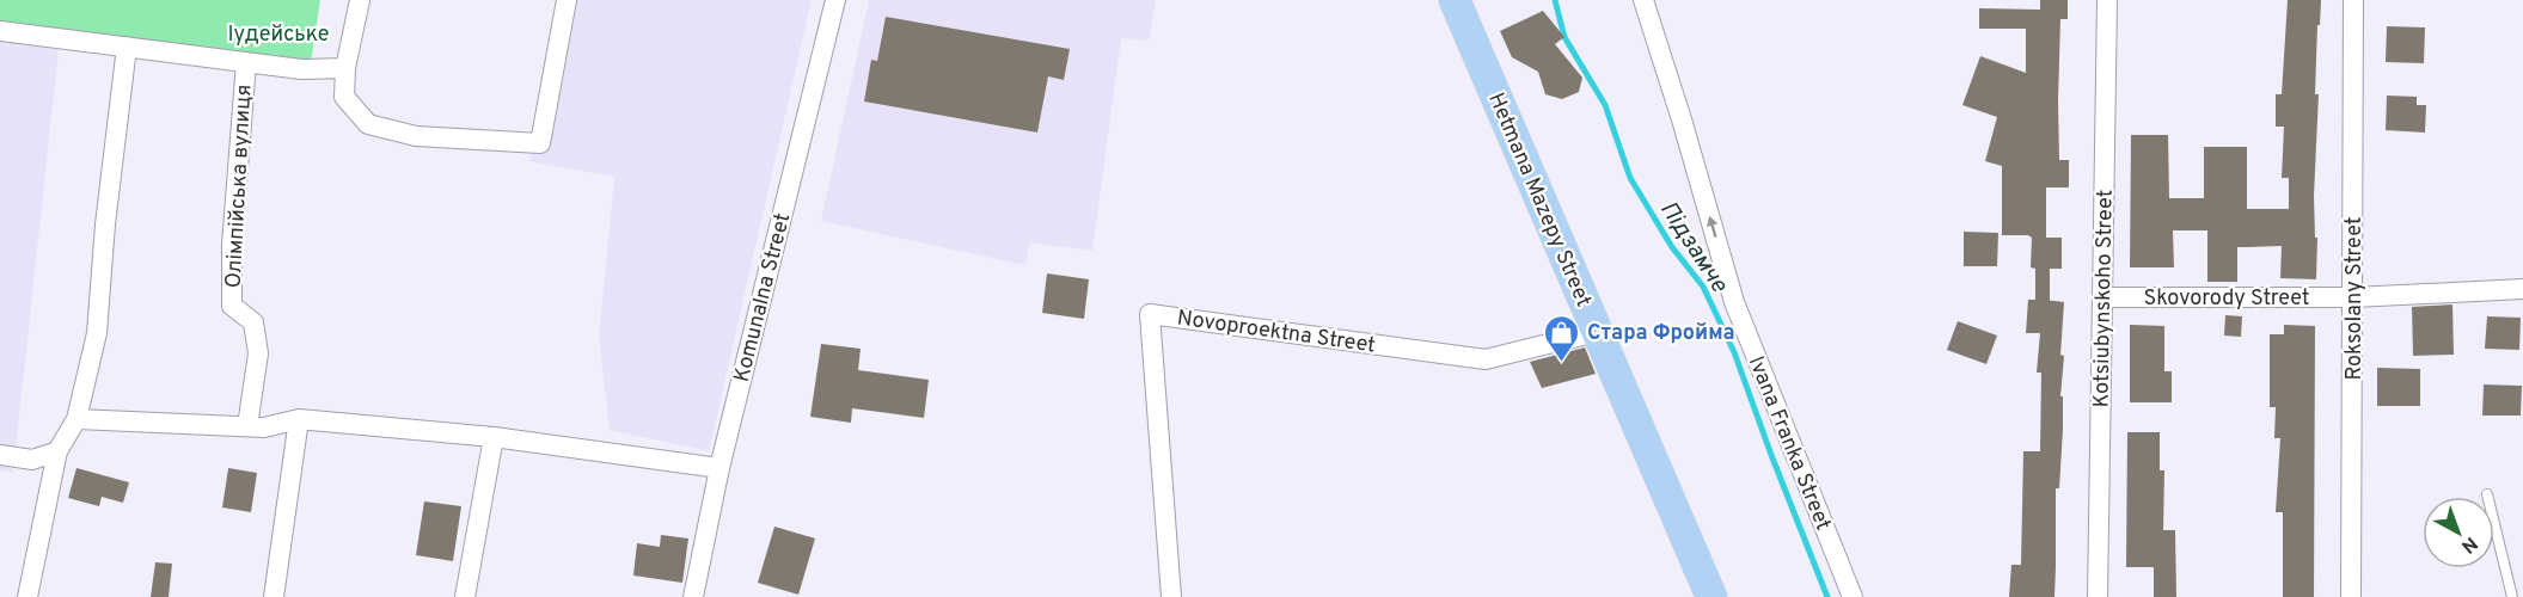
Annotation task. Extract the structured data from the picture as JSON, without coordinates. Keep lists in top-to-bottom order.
{
  "streets": {
    "main road": ["Hetmana Mazepy Street"],
    "street": [
      "Олімпійська вулиця",
      "Komunalna Street",
      "Skovorody Street",
      "Kotsiubynskoho Street",
      "Roksolany Street",
      "Novoproektna Street",
      "Ivana Franka Street"
    ]
  },
  "crossings": [
    ["Hetmana Mazepy Street", "Novoproektna Street"],
    ["Skovorody Street", "Kotsiubynskoho Street"],
    ["Skovorody Street", "Roksolany Street"]
  ],
  "one_way": ["Ivana Franka Street"],
  "water": ["Підзамче"],
  "parks": ["Іудейське"],
  "places": {
    "shop": ["Стара Фройма"]
  },
  "north": "bottom right"
}
